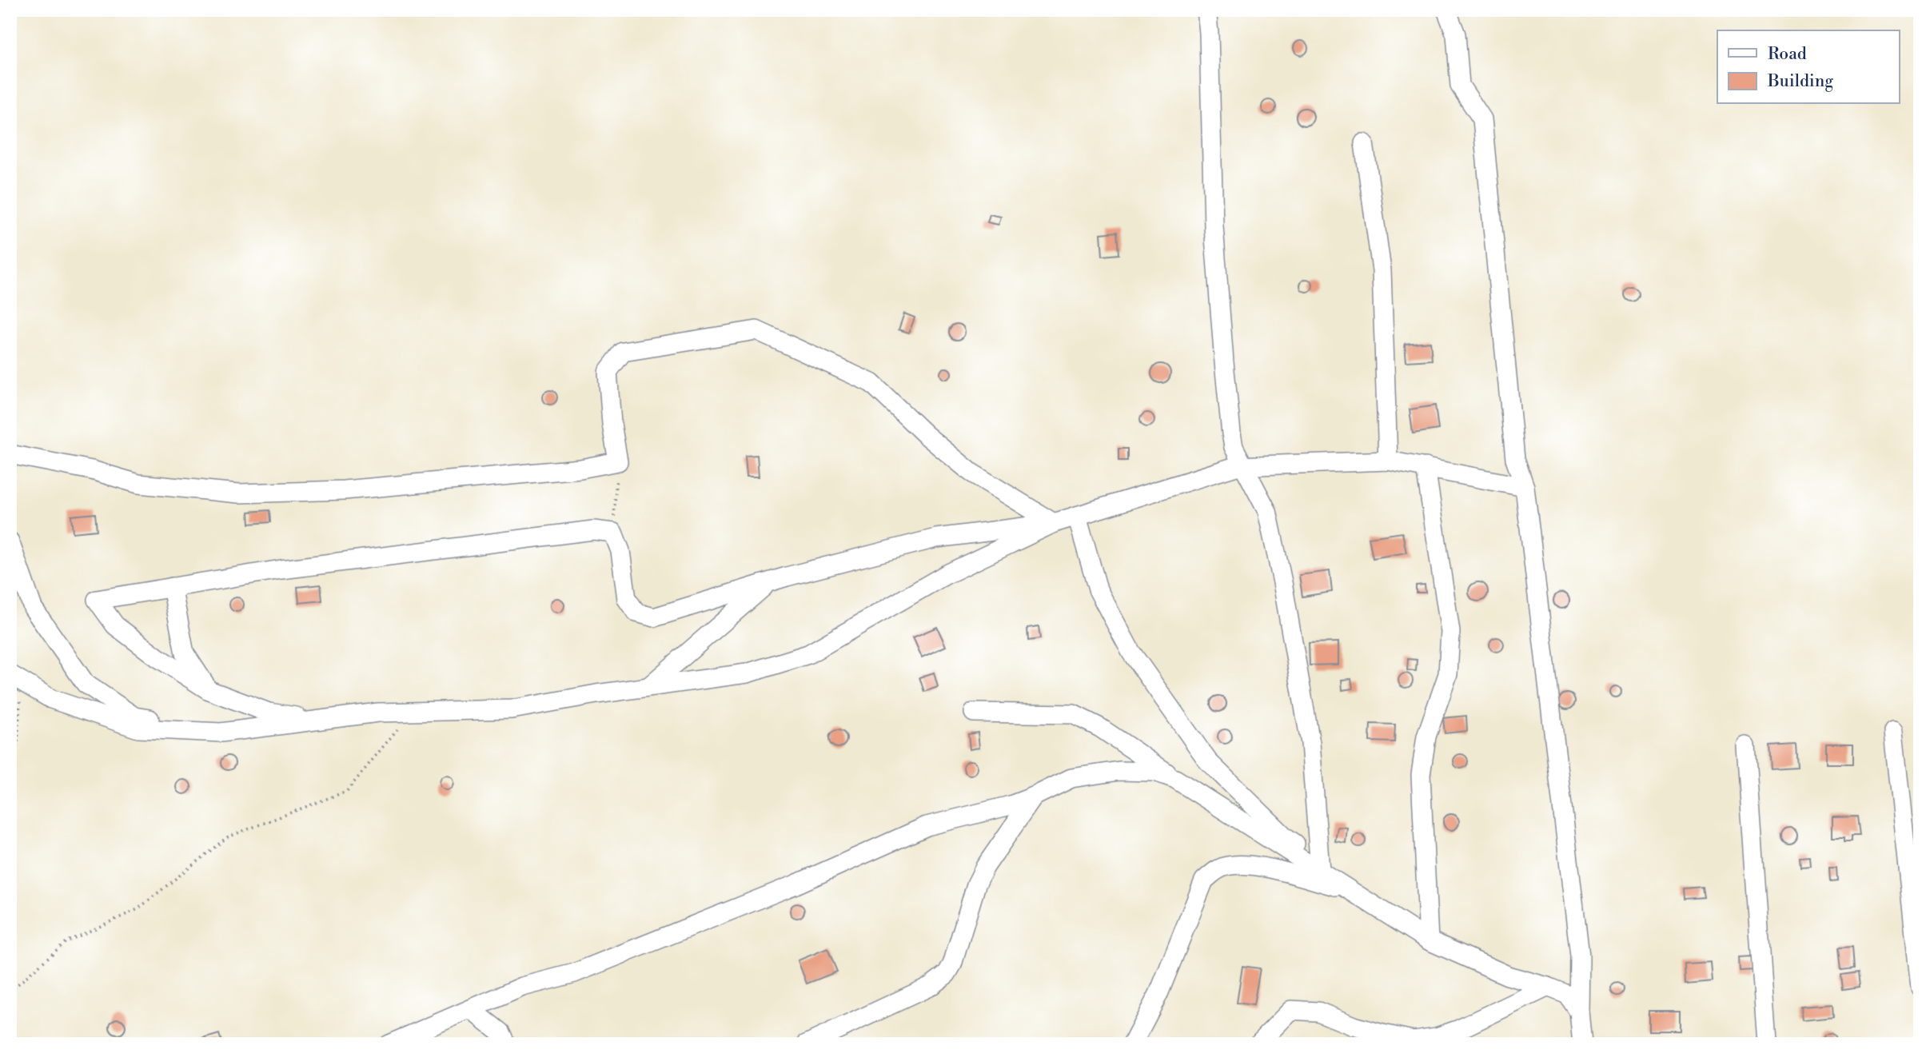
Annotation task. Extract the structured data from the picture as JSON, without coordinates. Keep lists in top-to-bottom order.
{
  "legend": ["Road", "Building"]
}
